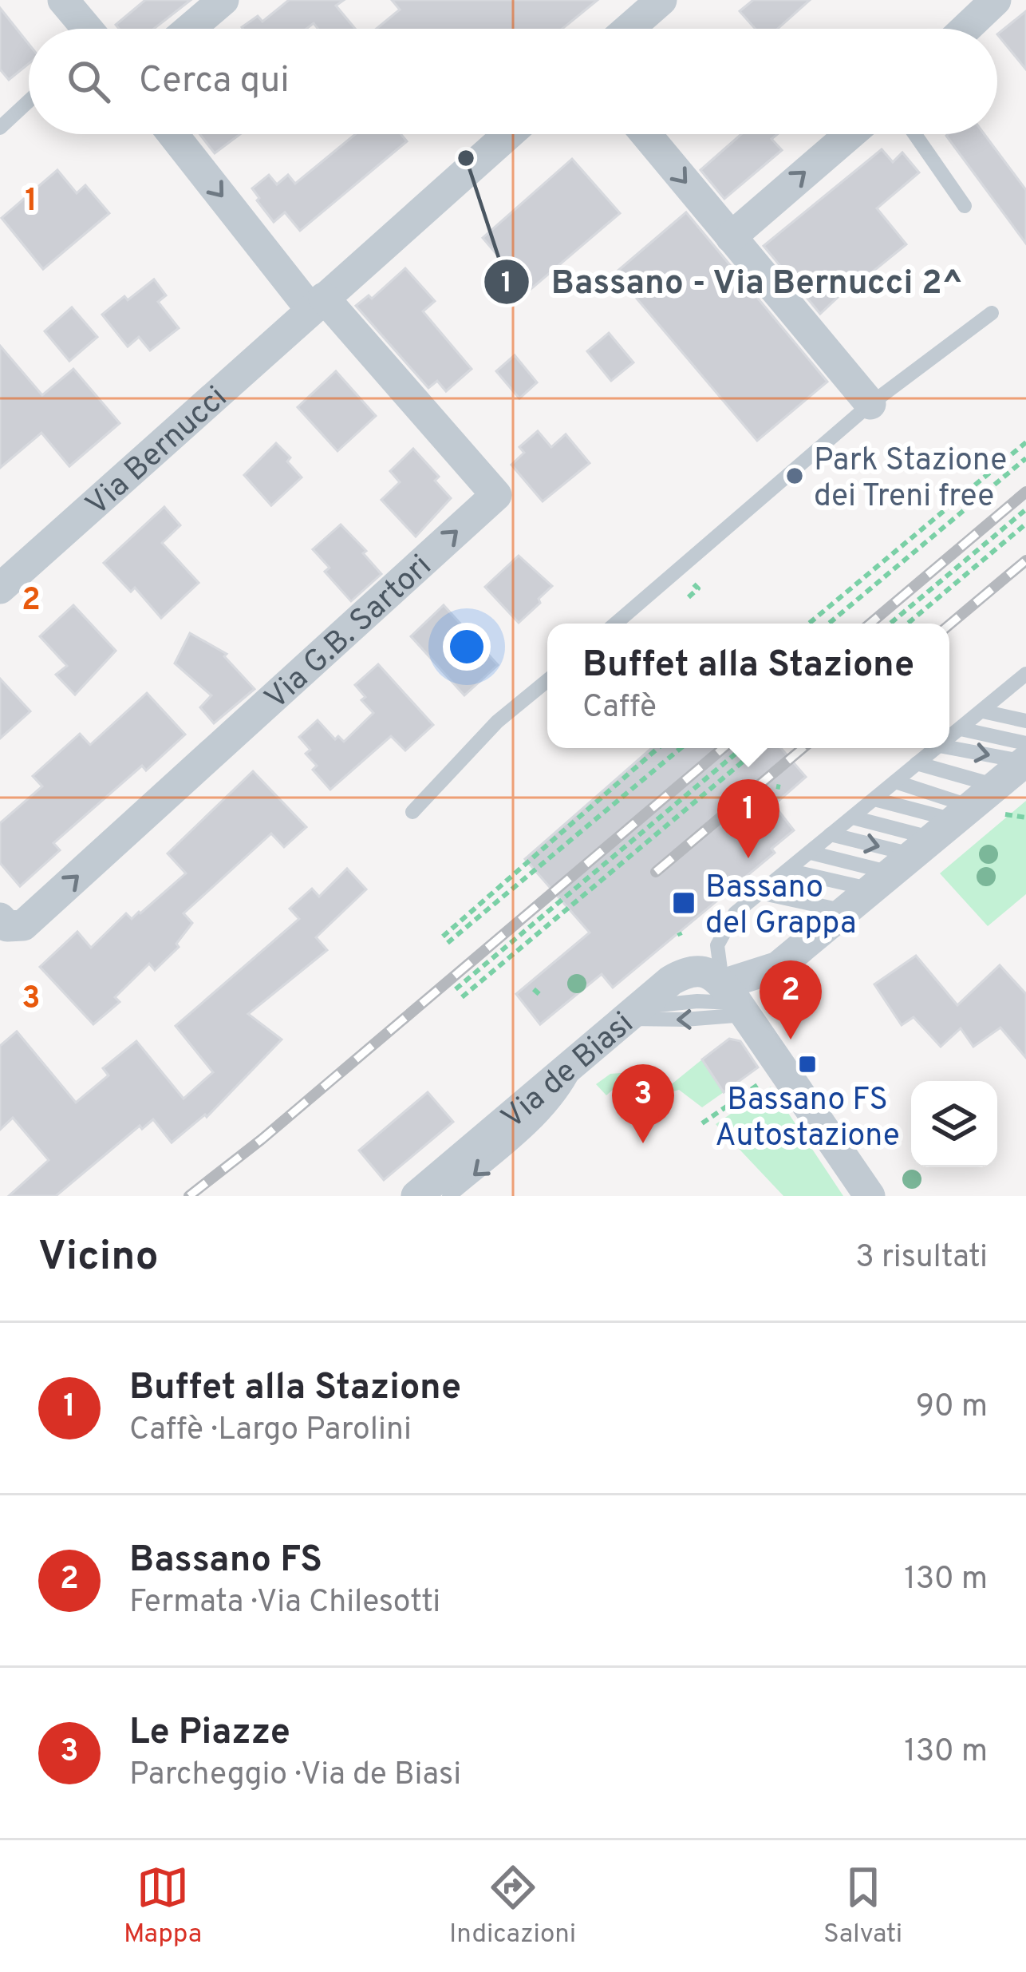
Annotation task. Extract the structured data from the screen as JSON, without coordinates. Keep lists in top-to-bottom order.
{
  "streets": {
    "street": ["Via Bernucci", "Via G.B. Sartori", "Via de Biasi"]
  },
  "crossings": [
    ["Via Bernucci", "Via G.B. Sartori"]
  ],
  "places": {
    "other": ["Bassano - Via Bernucci 2^", "Park Stazione dei Treni free"],
    "transit": ["Bassano del Grappa", "Bassano FS Autostazione"]
  },
  "page": {
    "search": "Cerca qui",
    "popup": ["Buffet alla Stazione", "Caffè"],
    "pins": ["1", "2", "3"],
    "heading": ["Vicino", "3 risultati"],
    "list": [
      {
        "mark": "1",
        "name": "Buffet alla Stazione",
        "note": "Caffè · Largo Parolini",
        "value": "90 m"
      },
      {
        "mark": "2",
        "name": "Bassano FS",
        "note": "Fermata · Via Chilesotti",
        "value": "130 m"
      },
      {
        "mark": "3",
        "name": "Le Piazze",
        "note": "Parcheggio · Via de Biasi",
        "value": "130 m"
      }
    ],
    "nav": ["Mappa", "Indicazioni", "Salvati"]
  },
  "grid": {
    "rows": ["1", "2", "3"]
  }
}
